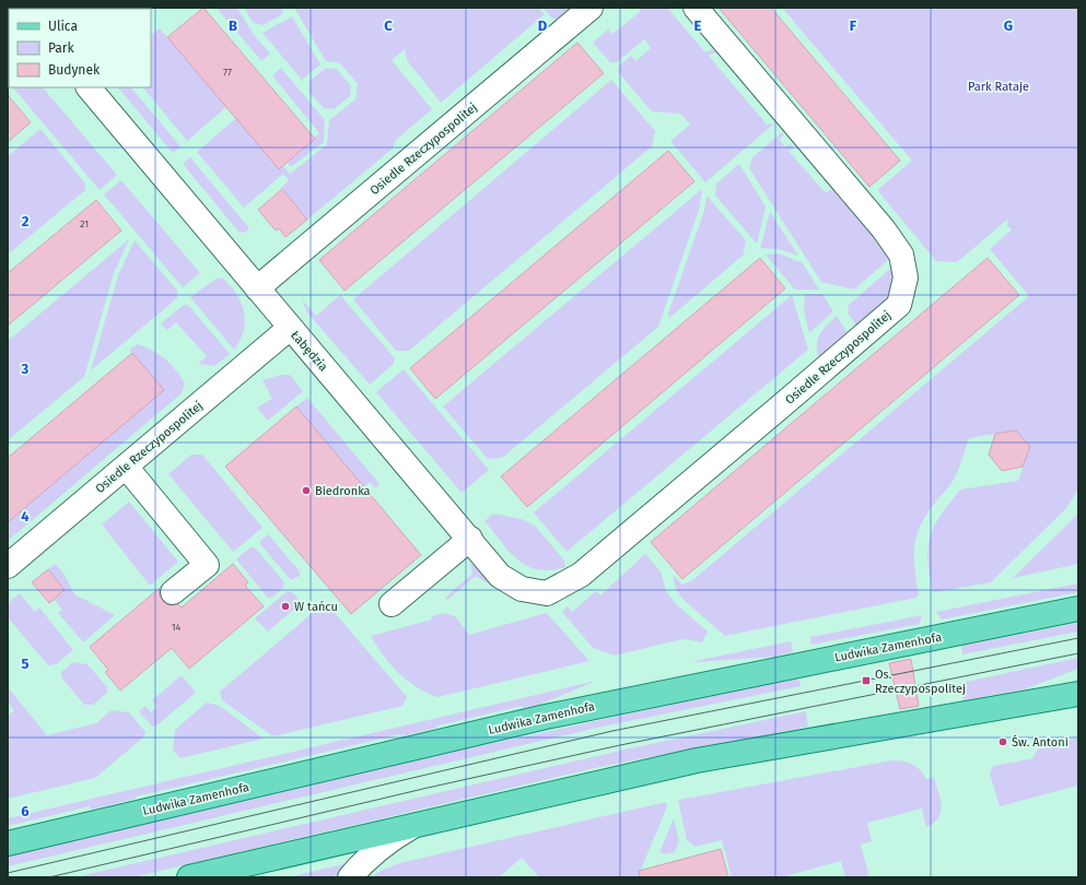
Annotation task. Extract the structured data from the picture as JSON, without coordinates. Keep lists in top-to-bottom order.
{
  "streets": {
    "main road": ["Ludwika Zamenhofa"],
    "street": ["Osiedle Rzeczypospolitej", "Łabędzia"]
  },
  "crossings": [
    ["Osiedle Rzeczypospolitej", "Łabędzia"]
  ],
  "parks": ["Park Rataje"],
  "places": {
    "other": ["Biedronka", "W tańcu", "Św. Antoni"],
    "transit": ["Os. Rzeczypospolitej"]
  },
  "house_numbers": ["77", "21", "14"],
  "legend": ["Ulica", "Park", "Budynek"],
  "grid": {
    "columns": [
      "B",
      "C",
      "D",
      "E",
      "F",
      "G"
    ],
    "rows": [
      "2",
      "3",
      "4",
      "5",
      "6"
    ]
  }
}
